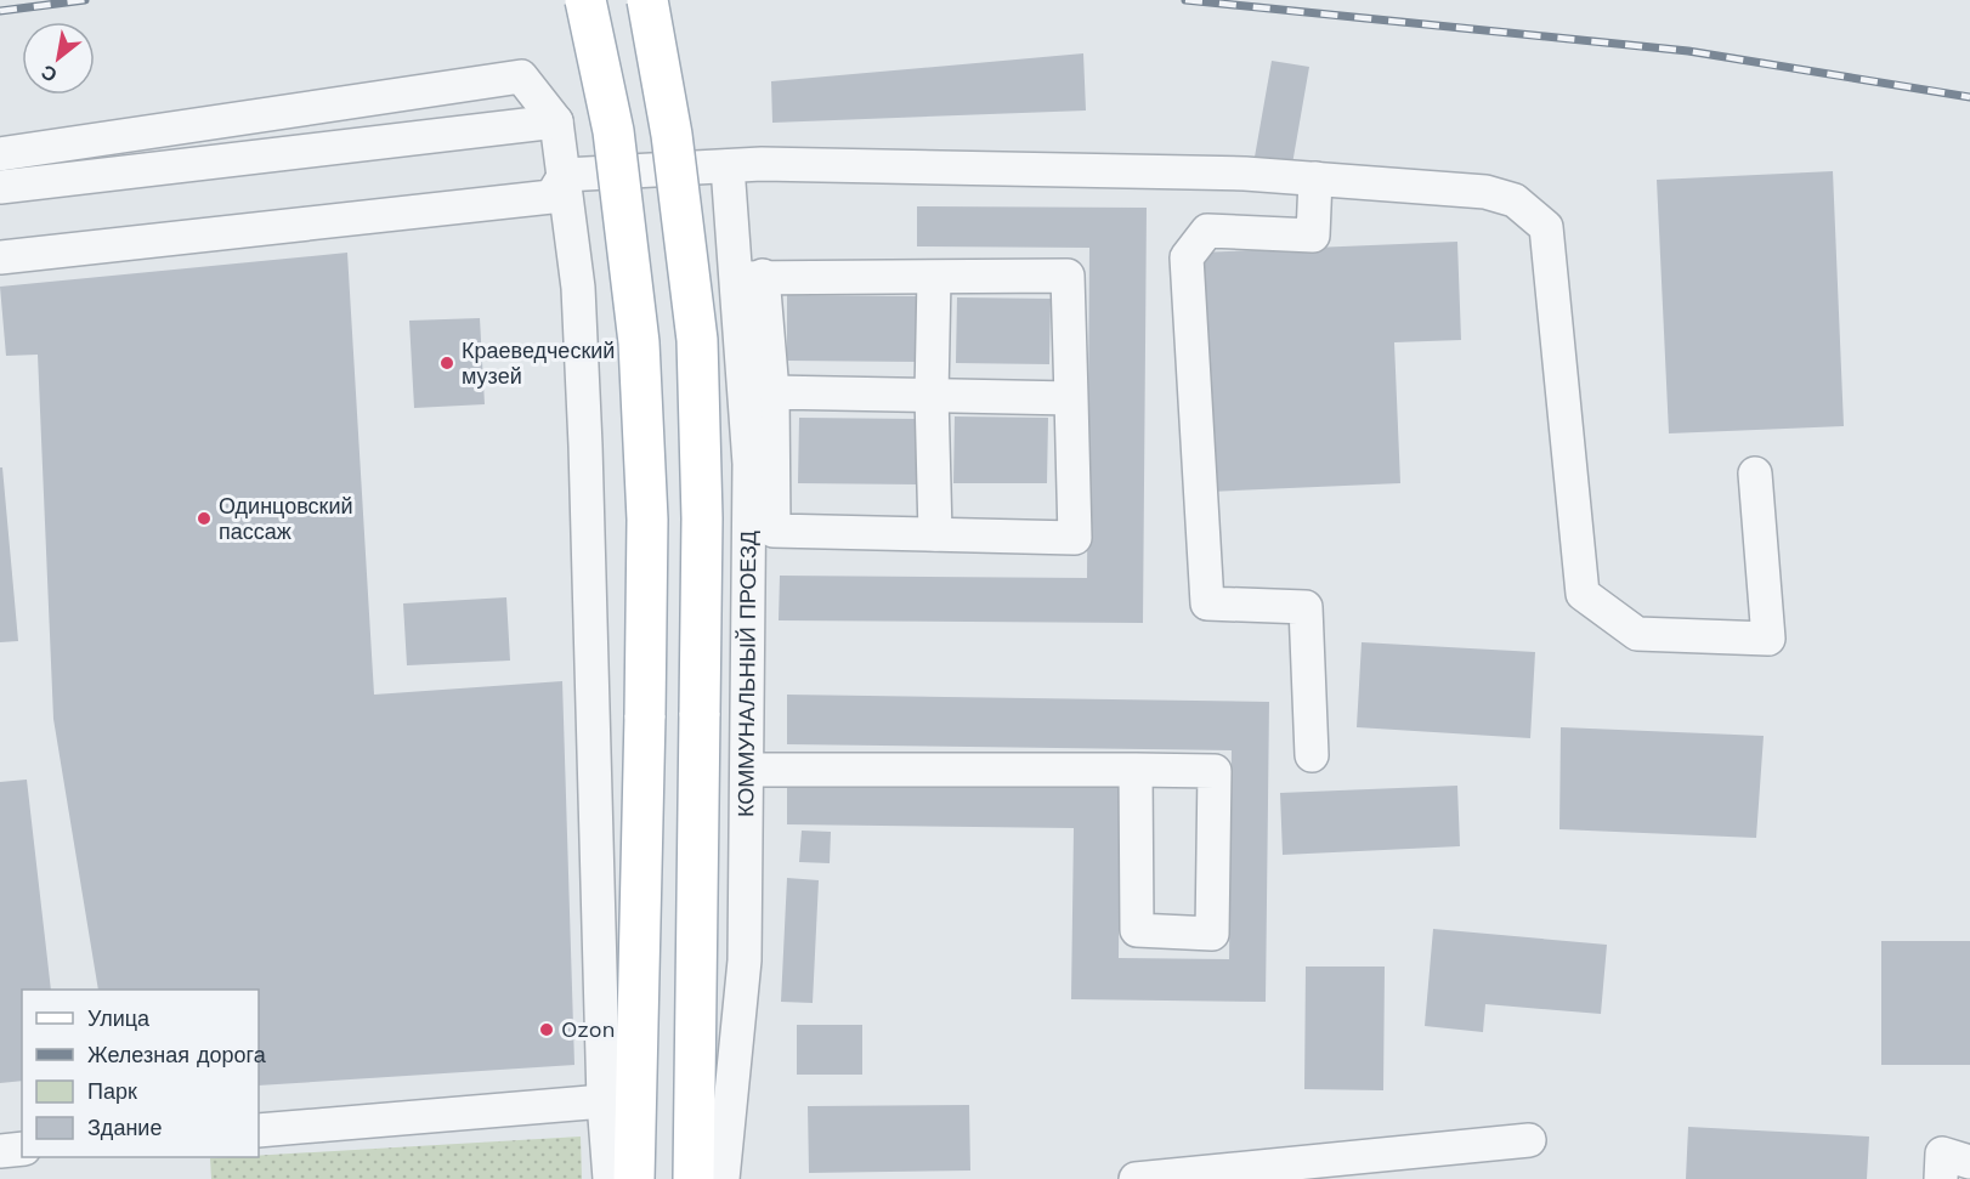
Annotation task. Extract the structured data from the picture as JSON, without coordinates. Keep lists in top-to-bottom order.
{
  "streets": {
    "street": ["КОММУНАЛЬНЫЙ ПРОЕЗД"]
  },
  "places": ["Краеведческий музей", "Одинцовский пассаж", "Ozon"],
  "legend": [
    "Улица",
    "Железная дорога",
    "Парк",
    "Здание"
  ],
  "north": "bottom left"
}
